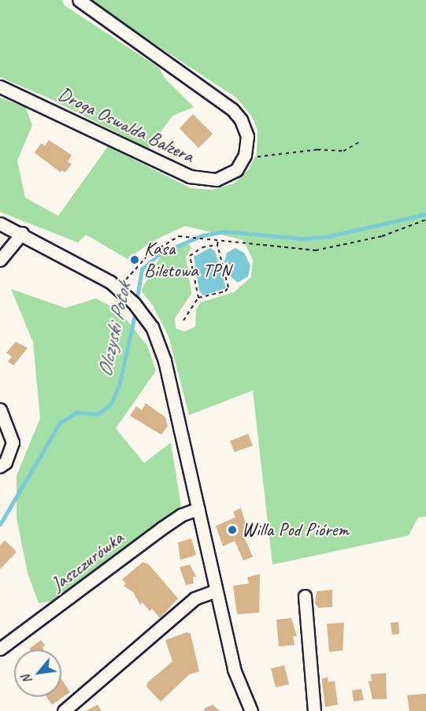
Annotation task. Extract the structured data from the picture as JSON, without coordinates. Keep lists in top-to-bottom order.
{
  "streets": {
    "street": ["Droga Oswalda Balzera", "Jaszczurówka"]
  },
  "water": ["Olczyski Potok"],
  "places": ["Kasa Biletowa TPN", "Willa Pod Piórem"],
  "north": "bottom left"
}
